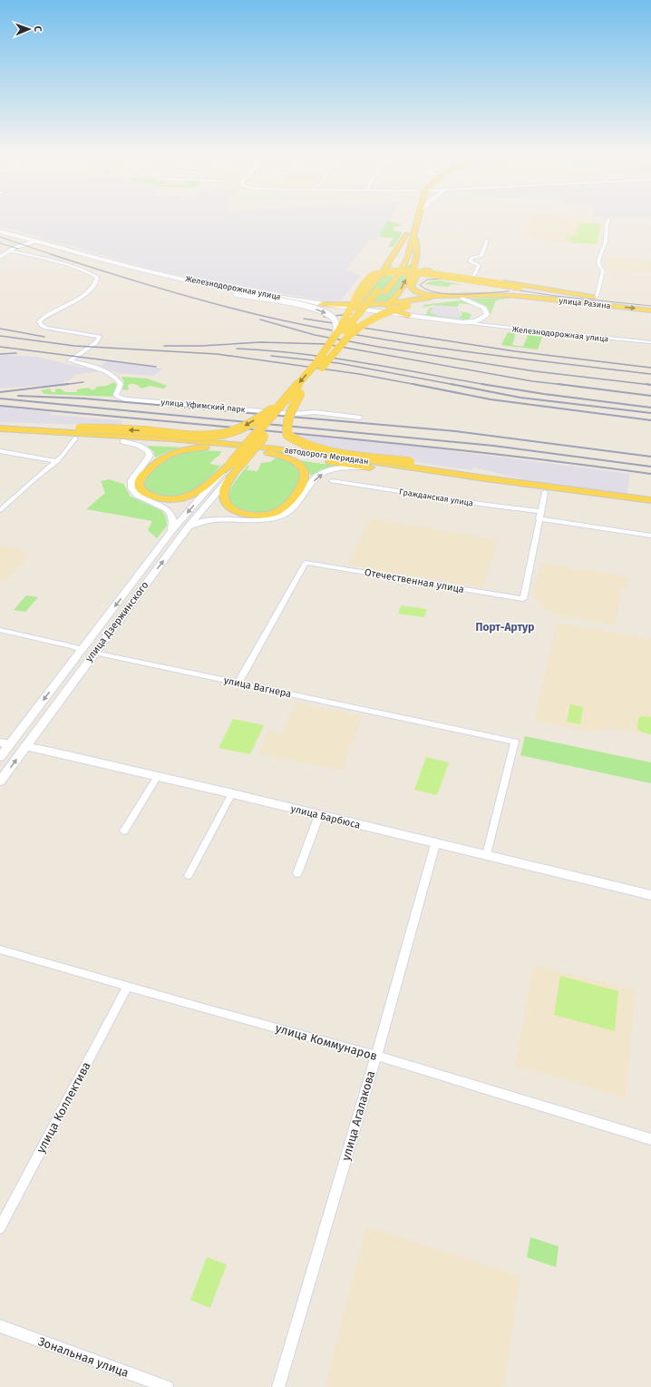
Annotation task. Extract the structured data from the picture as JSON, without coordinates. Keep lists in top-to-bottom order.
{
  "streets": {
    "main road": [
      "Железнодорожная улица",
      "улица Разина",
      "автодорога Меридиан",
      "улица Дзержинского",
      "улица Вагнера",
      "улица Барбюса"
    ],
    "street": [
      "улица Уфимский парк",
      "Гражданская улица",
      "Отечественная улица",
      "улица Коммунаров",
      "улица Коллектива",
      "улица Агалакова",
      "Зональная улица"
    ]
  },
  "crossings": [
    ["Отечественная улица", "улица Вагнера"],
    ["улица Дзержинского", "улица Вагнера"],
    ["улица Дзержинского", "улица Барбюса"],
    ["улица Вагнера", "улица Барбюса"],
    ["улица Барбюса", "улица Агалакова"],
    ["улица Коммунаров", "улица Коллектива"],
    ["улица Коммунаров", "улица Агалакова"]
  ],
  "districts": ["Порт-Артур"],
  "north": "right"
}
